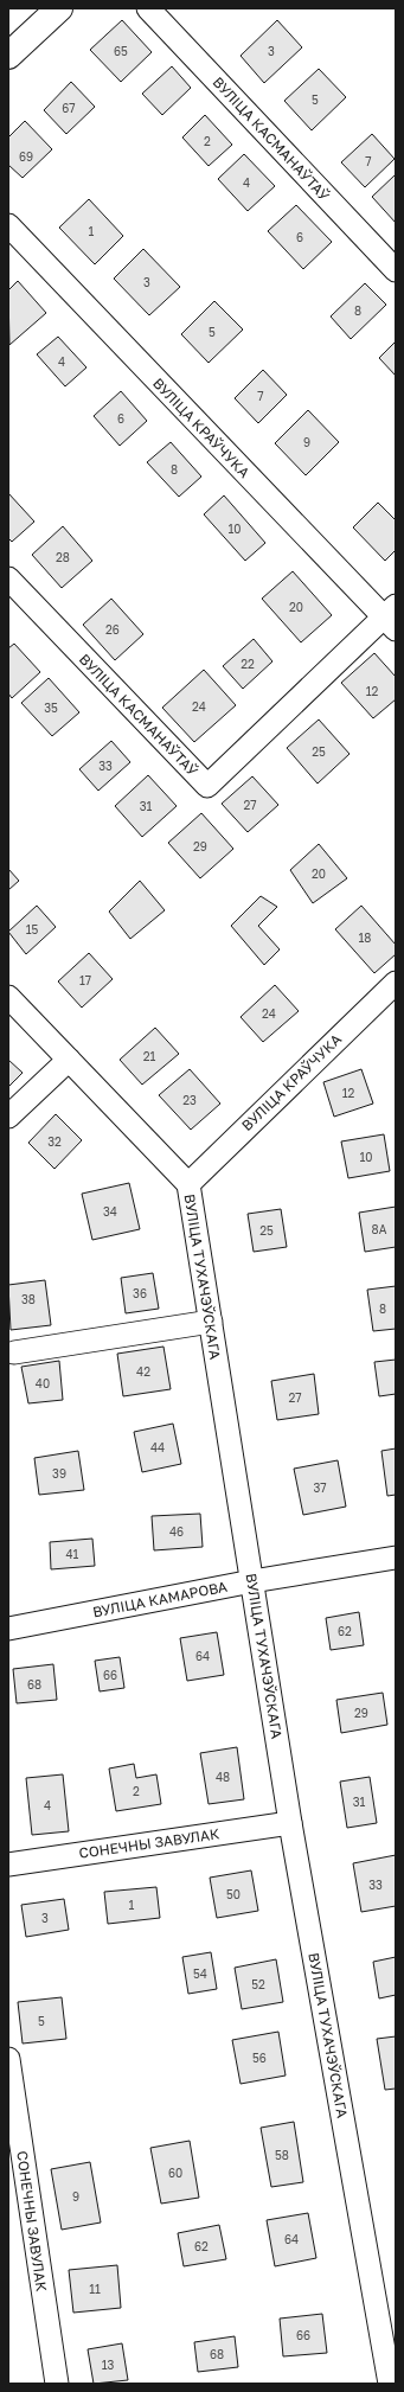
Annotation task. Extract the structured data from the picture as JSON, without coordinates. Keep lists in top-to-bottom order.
{
  "streets": {
    "street": [
      "ВУЛІЦА КАСМАНАЎТАЎ",
      "ВУЛІЦА КРАЎЧУКА",
      "ВУЛІЦА ТУХАЧЭЎСКАГА",
      "ВУЛІЦА КАМАРОВА",
      "СОНЕЧНЫ ЗАВУЛАК"
    ]
  },
  "crossings": [
    ["ВУЛІЦА КАСМАНАЎТАЎ", "ВУЛІЦА КРАЎЧУКА"],
    ["ВУЛІЦА КРАЎЧУКА", "ВУЛІЦА ТУХАЧЭЎСКАГА"],
    ["ВУЛІЦА ТУХАЧЭЎСКАГА", "ВУЛІЦА КАМАРОВА"],
    ["ВУЛІЦА ТУХАЧЭЎСКАГА", "СОНЕЧНЫ ЗАВУЛАК"]
  ],
  "house_numbers": [
    "65",
    "3",
    "5",
    "67",
    "2",
    "69",
    "7",
    "4",
    "1",
    "6",
    "3",
    "8",
    "5",
    "4",
    "7",
    "6",
    "9",
    "8",
    "10",
    "28",
    "20",
    "26",
    "22",
    "12",
    "24",
    "35",
    "25",
    "33",
    "27",
    "31",
    "29",
    "20",
    "15",
    "18",
    "17",
    "24",
    "21",
    "12",
    "23",
    "32",
    "10",
    "34",
    "8А",
    "25",
    "36",
    "38",
    "8",
    "42",
    "40",
    "27",
    "44",
    "39",
    "37",
    "46",
    "41",
    "62",
    "64",
    "66",
    "68",
    "29",
    "48",
    "2",
    "31",
    "4",
    "33",
    "50",
    "1",
    "3",
    "54",
    "52",
    "5",
    "56",
    "58",
    "60",
    "9",
    "64",
    "62",
    "11",
    "66",
    "68",
    "13"
  ]
}
